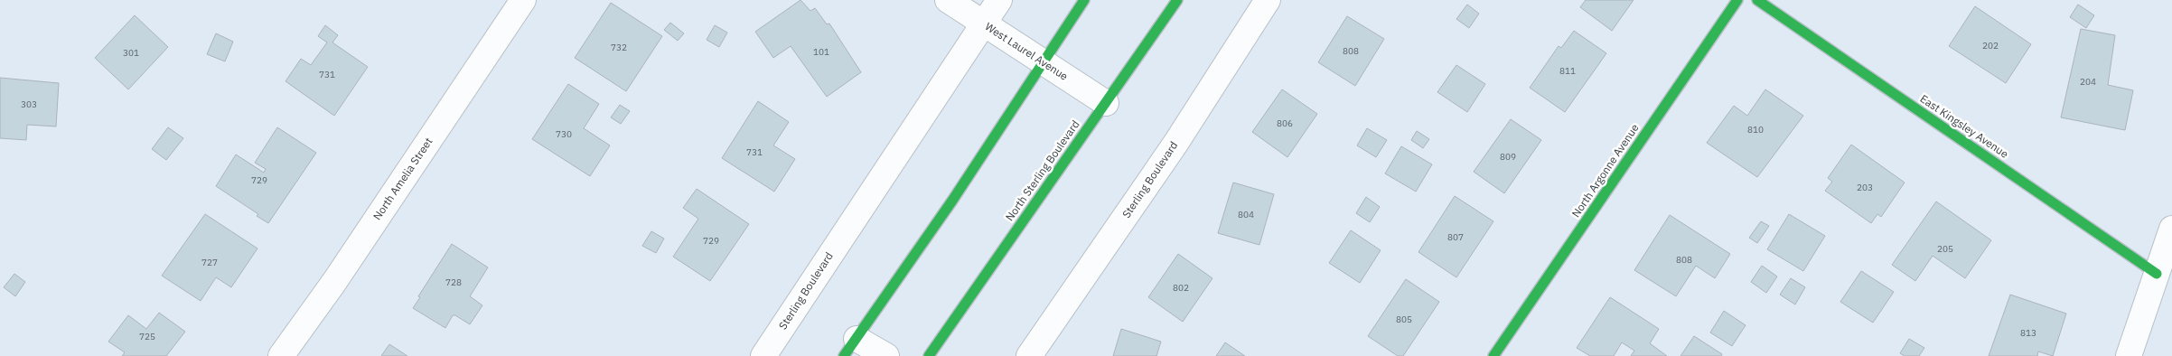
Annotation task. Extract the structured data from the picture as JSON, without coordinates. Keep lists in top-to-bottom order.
{
  "streets": {
    "street": [
      "West Laurel Avenue",
      "East Kingsley Avenue",
      "North Sterling Boulevard",
      "North Argonne Avenue",
      "North Amelia Street",
      "Sterling Boulevard"
    ]
  },
  "crossings": [
    ["West Laurel Avenue", "North Sterling Boulevard"],
    ["West Laurel Avenue", "Sterling Boulevard"]
  ],
  "house_numbers": [
    "202",
    "732",
    "808",
    "101",
    "301",
    "811",
    "731",
    "204",
    "303",
    "806",
    "810",
    "730",
    "731",
    "809",
    "729",
    "203",
    "804",
    "807",
    "729",
    "205",
    "808",
    "727",
    "728",
    "802",
    "805",
    "813",
    "725"
  ]
}
